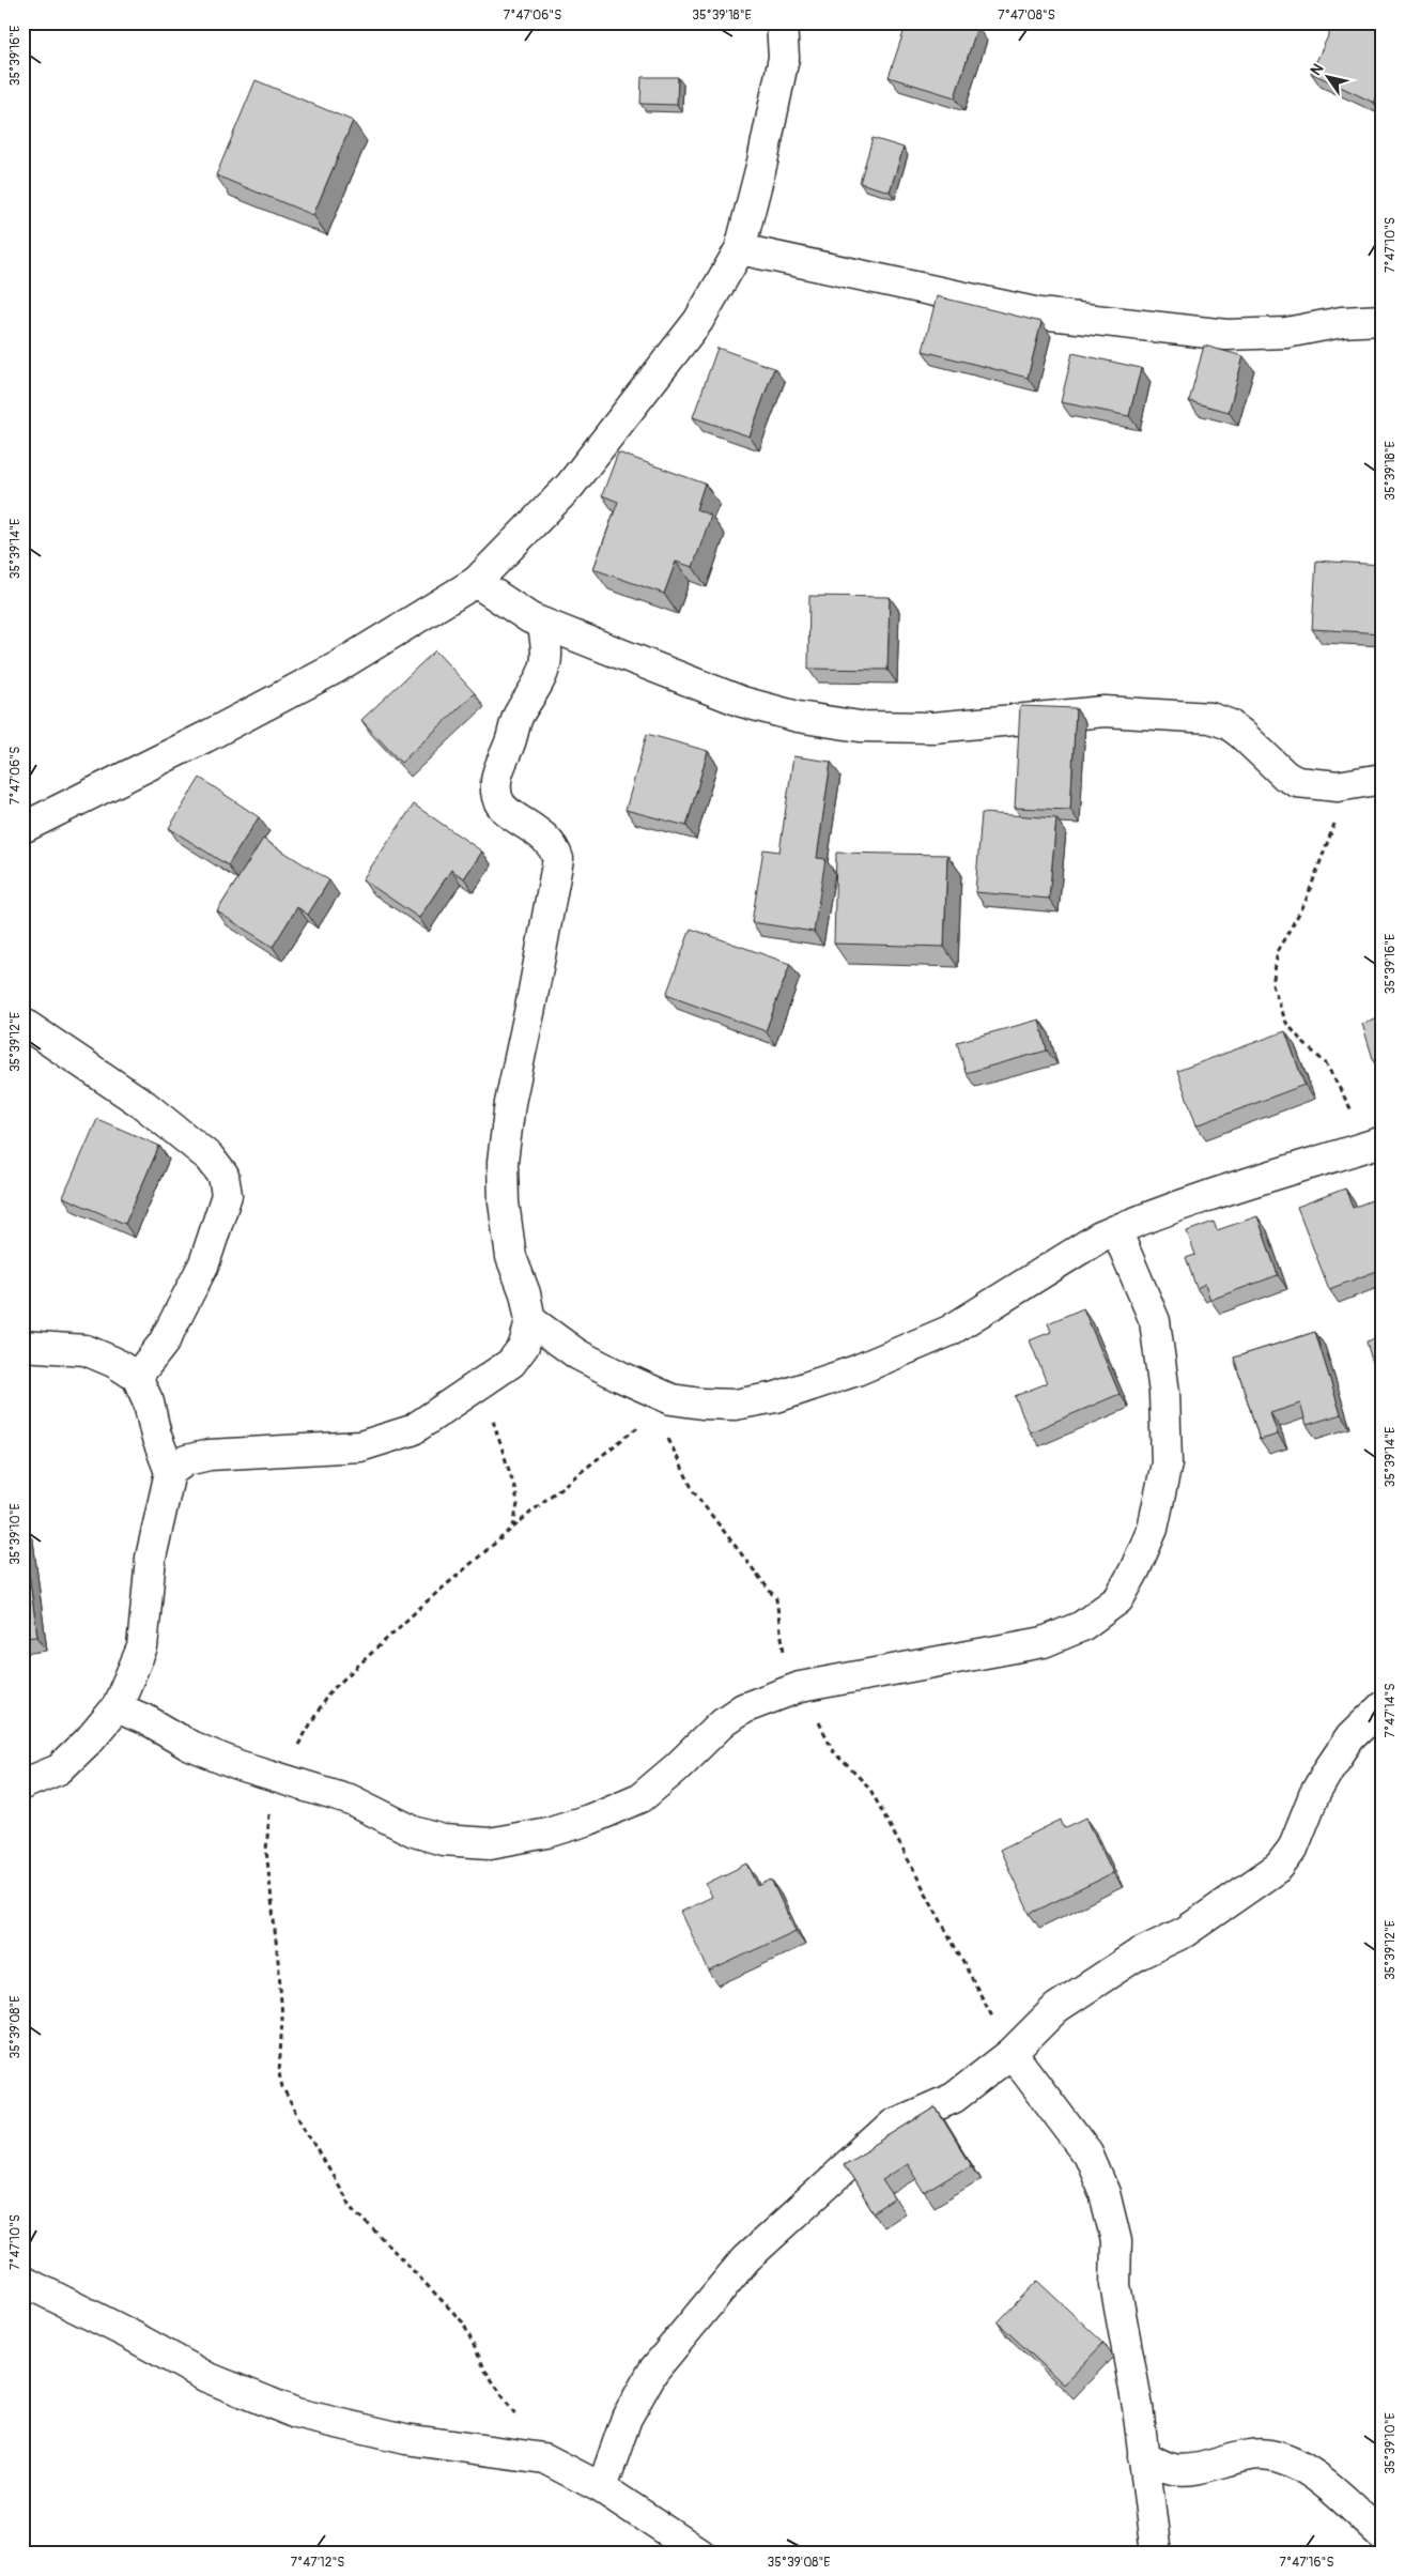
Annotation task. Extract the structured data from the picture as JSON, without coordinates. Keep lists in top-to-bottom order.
{
  "north": "top left",
  "coordinates": [
    "7°47'06\"S",
    "35°39'18\"E",
    "7°47'08\"S",
    "35°39'16\"E",
    "7°47'10\"S",
    "35°39'14\"E",
    "35°39'12\"E",
    "35°39'10\"E",
    "7°47'14\"S",
    "35°39'08\"E",
    "7°47'12\"S",
    "7°47'16\"S"
  ]
}
